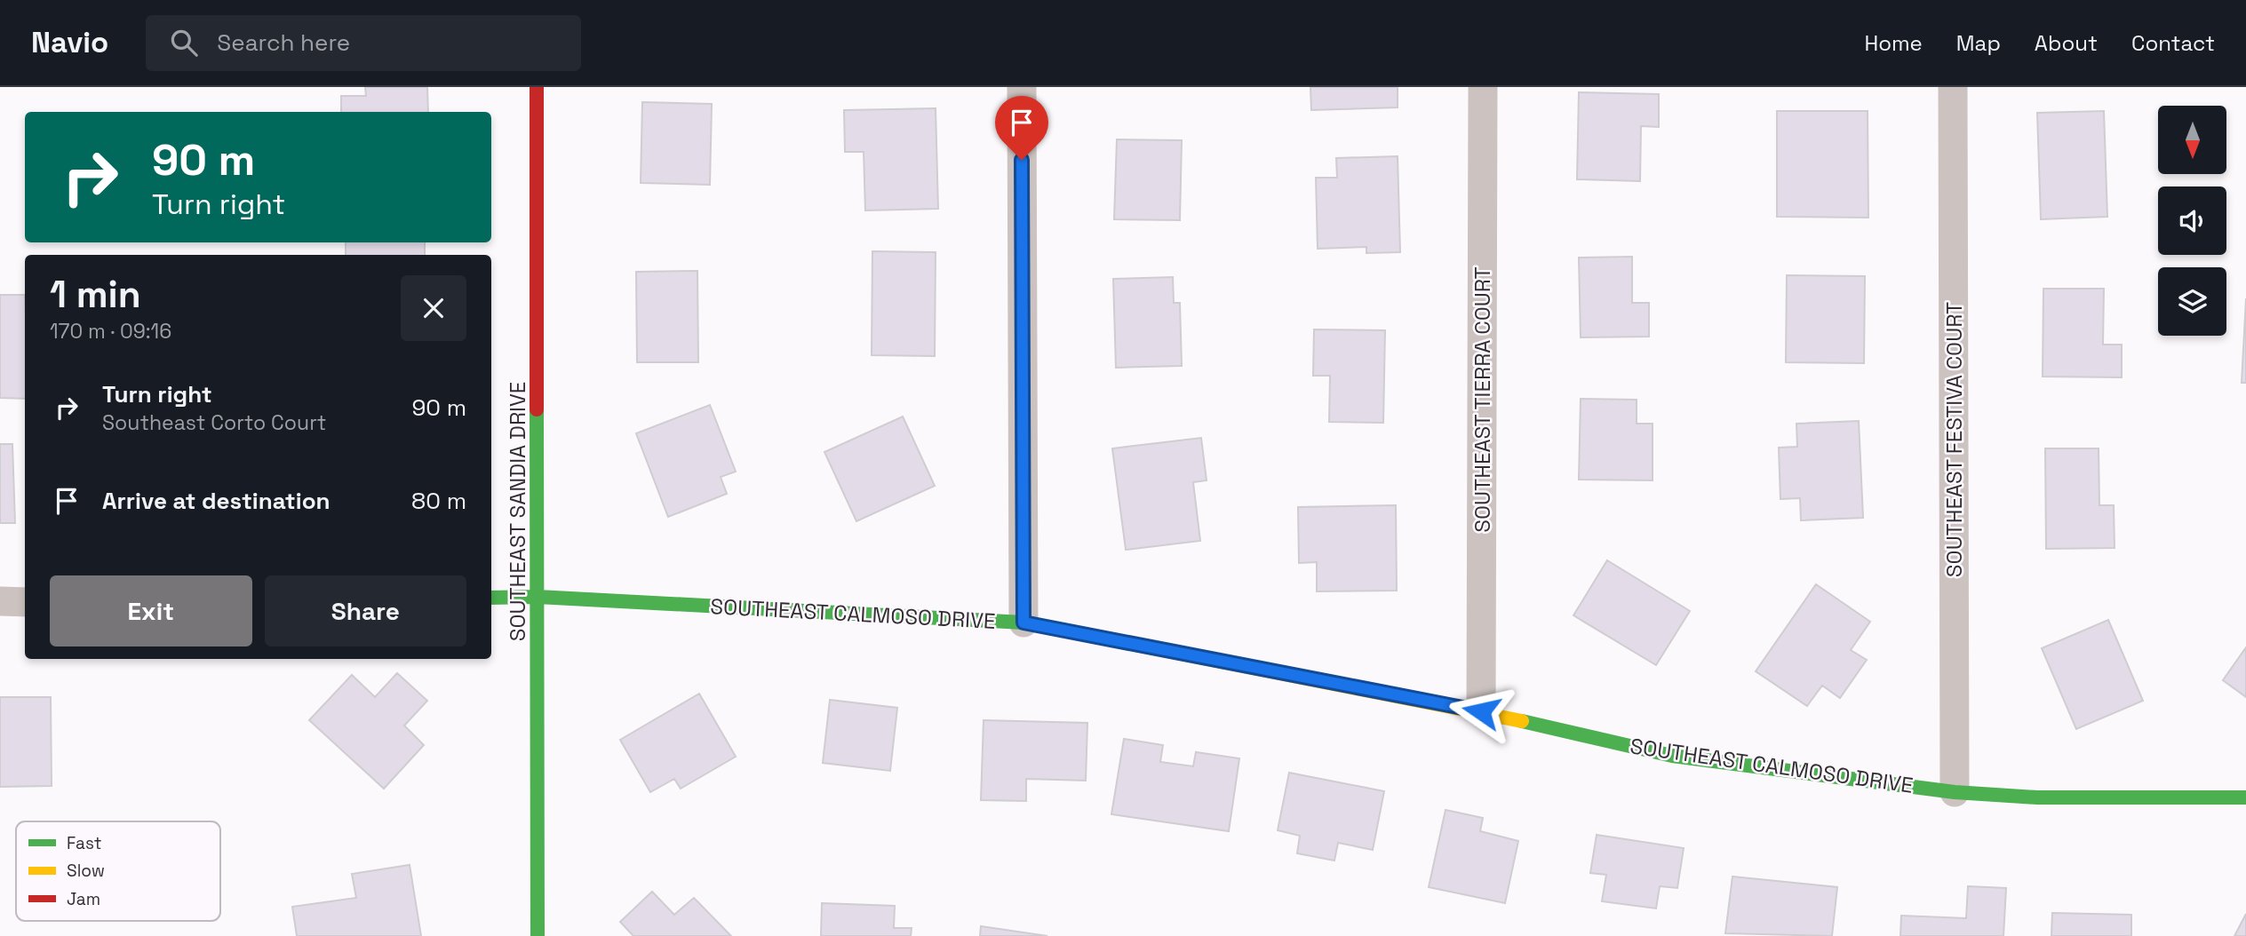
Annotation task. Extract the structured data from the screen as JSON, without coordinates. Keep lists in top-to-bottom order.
{
  "streets": {
    "street": [
      "SOUTHEAST TIERRA COURT",
      "SOUTHEAST FESTIVA COURT",
      "SOUTHEAST SANDIA DRIVE",
      "SOUTHEAST CALMOSO DRIVE"
    ]
  },
  "crossings": [
    ["SOUTHEAST TIERRA COURT", "SOUTHEAST CALMOSO DRIVE"],
    ["SOUTHEAST FESTIVA COURT", "SOUTHEAST CALMOSO DRIVE"],
    ["SOUTHEAST SANDIA DRIVE", "SOUTHEAST CALMOSO DRIVE"]
  ],
  "legend": ["Fast", "Slow", "Jam"],
  "north": "bottom",
  "page": {
    "header": "Navio",
    "search": "Search here",
    "nav": [
      "Home",
      "Map",
      "About",
      "Contact"
    ],
    "turn": ["90 m", "Turn right"],
    "heading": ["1 min", "170 m · 09:16"],
    "list": [
      {
        "name": "Turn right",
        "note": "Southeast Corto Court",
        "value": "90 m"
      },
      {
        "name": "Arrive at destination",
        "value": "80 m"
      }
    ],
    "buttons": ["Exit", "Share"]
  }
}
